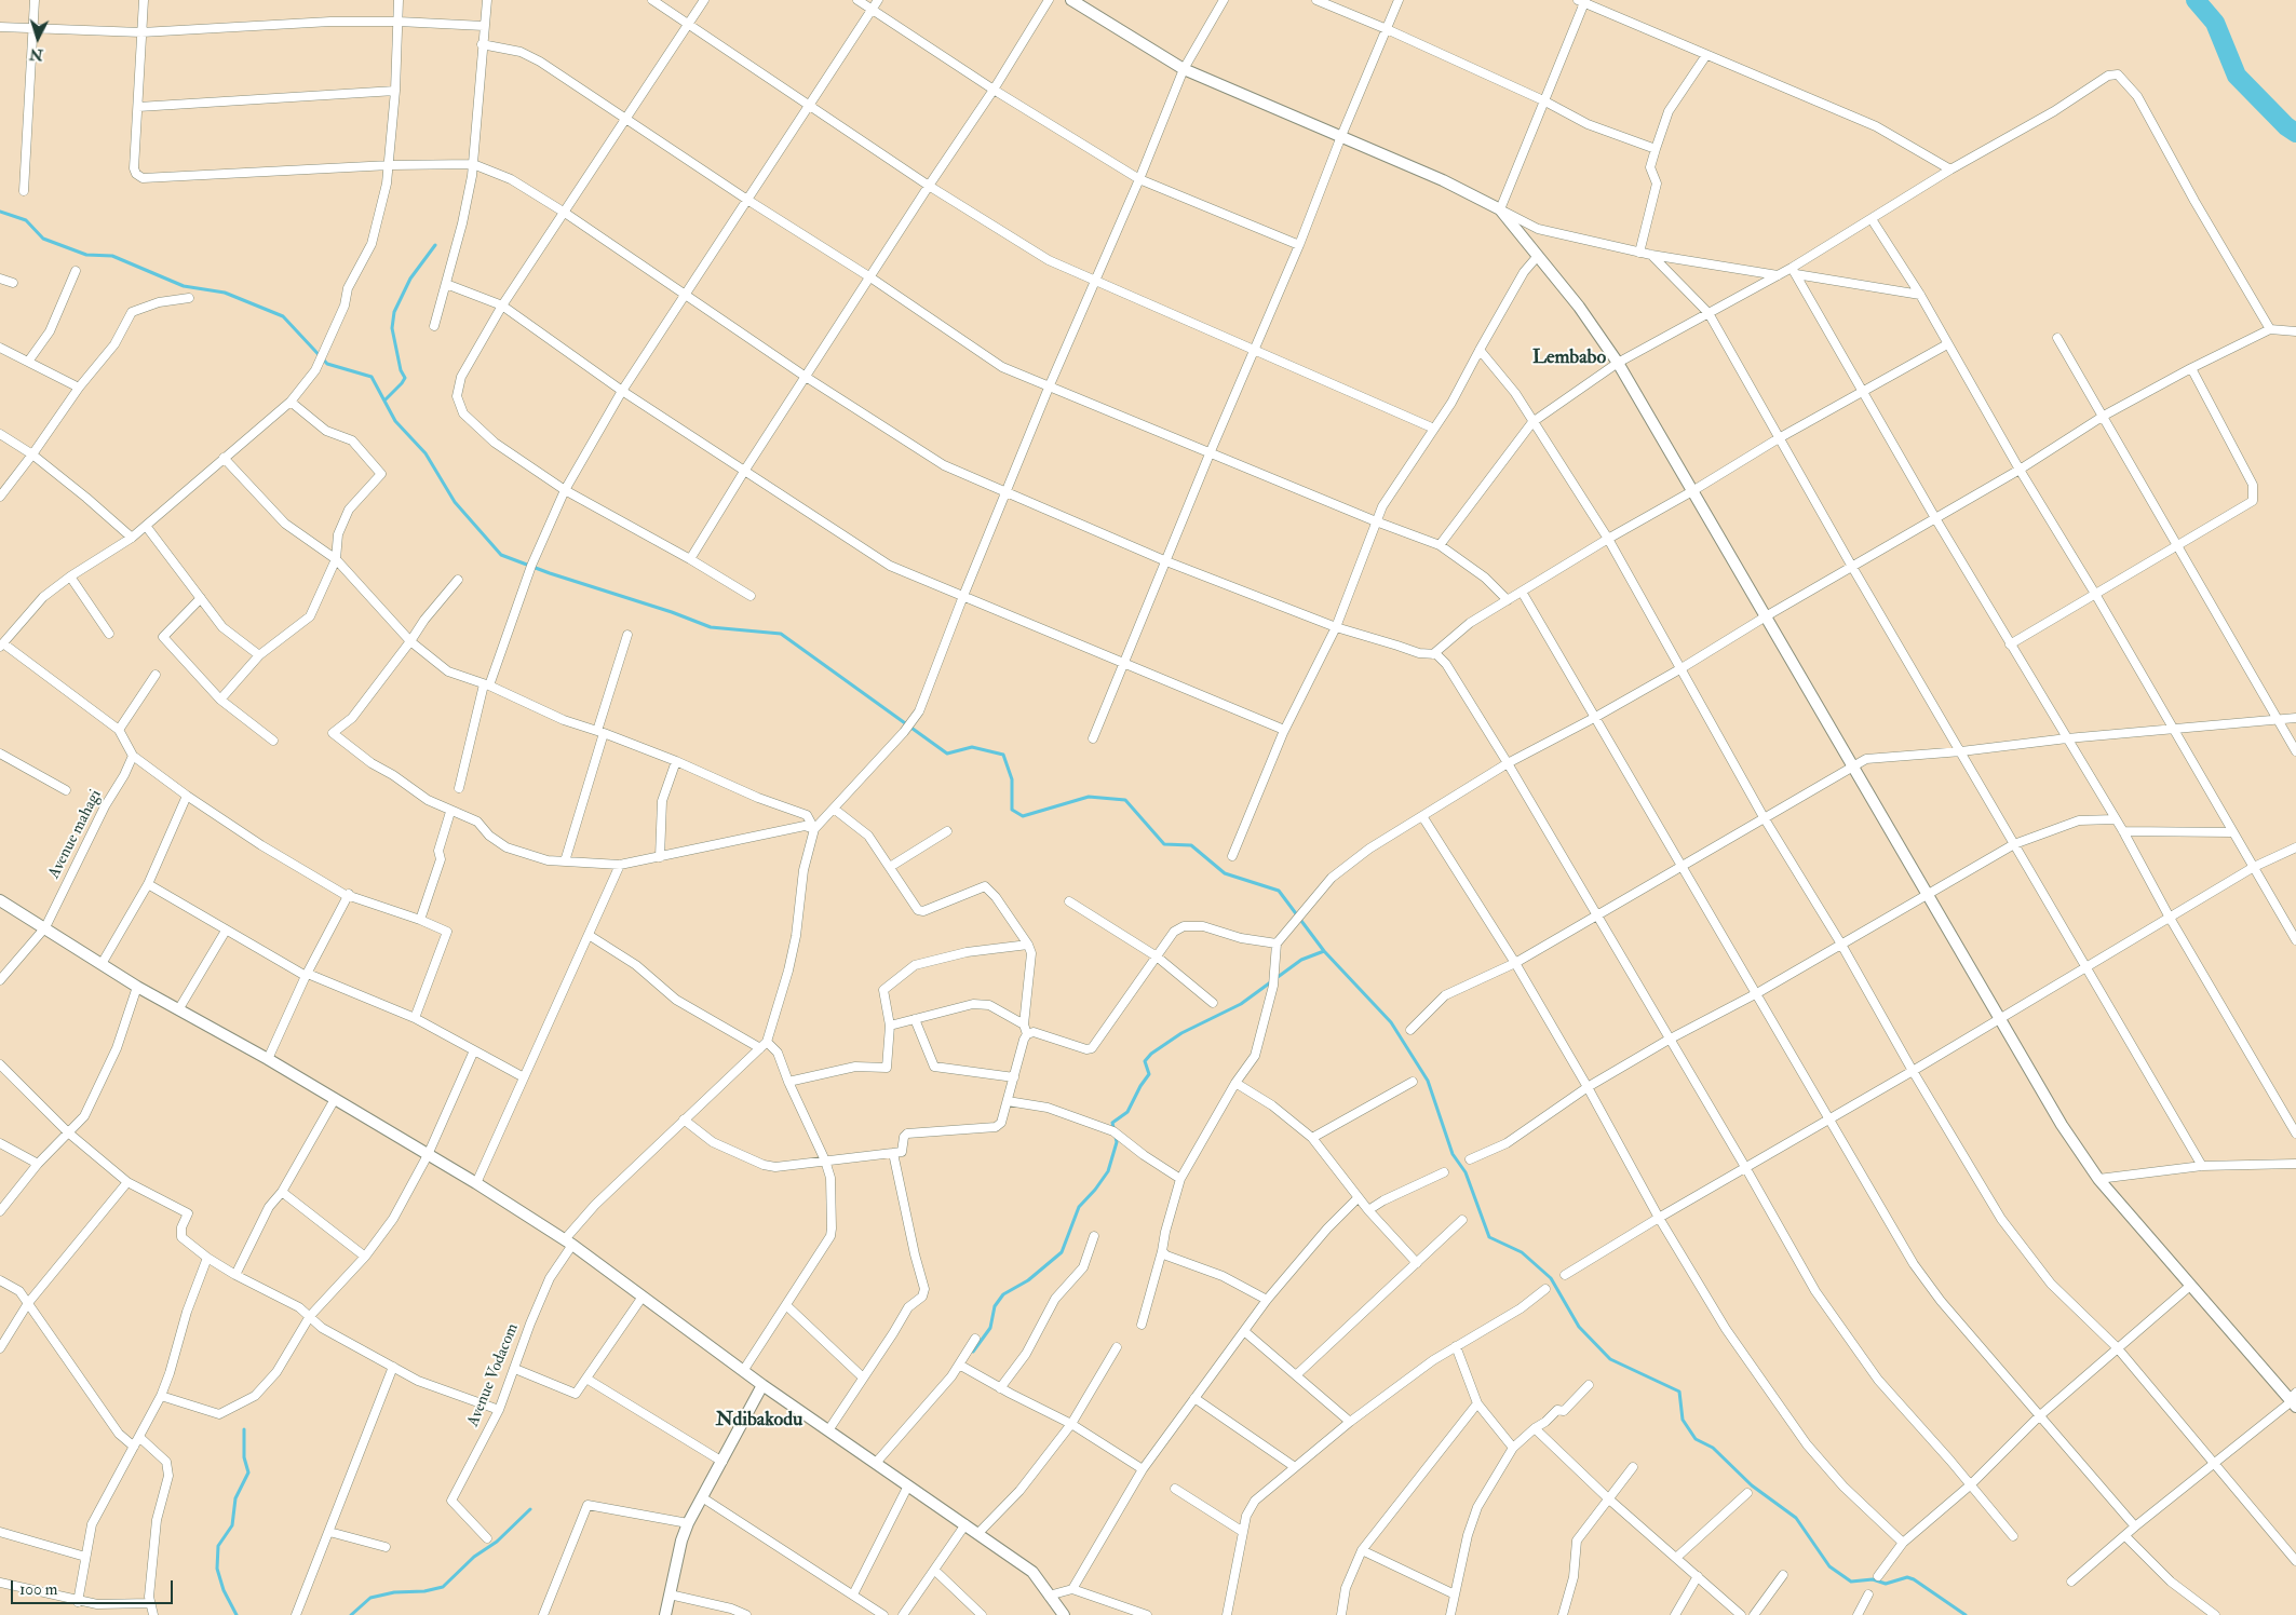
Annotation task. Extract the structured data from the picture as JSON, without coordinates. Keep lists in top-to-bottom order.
{
  "streets": {
    "street": ["Avenue mahagi", "Avenue Vodacom"]
  },
  "districts": ["Lembabo", "Ndibakodu"],
  "scale_bar": "100 m",
  "north": "bottom"
}
